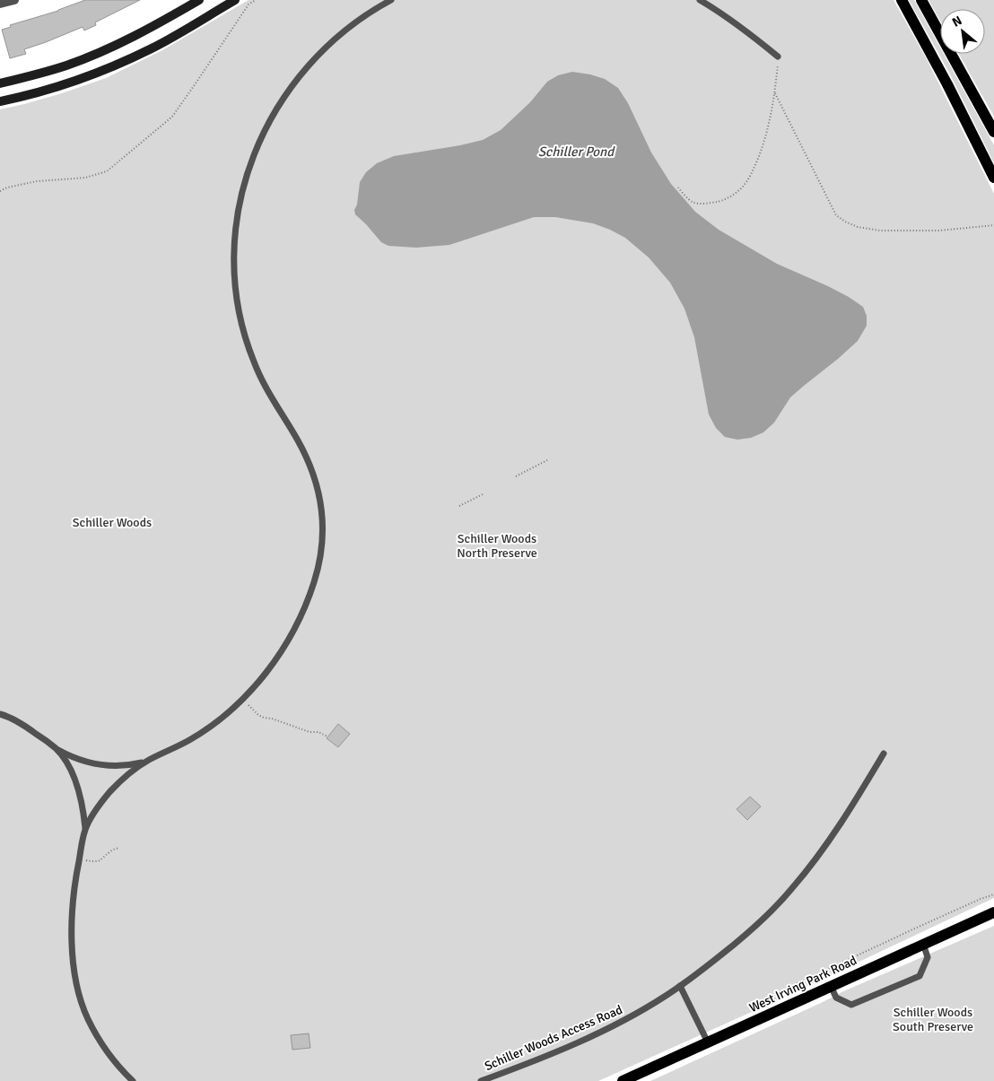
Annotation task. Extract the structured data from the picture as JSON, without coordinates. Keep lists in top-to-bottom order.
{
  "streets": {
    "main road": ["West Irving Park Road"],
    "lane": ["Schiller Woods Access Road"]
  },
  "water": ["Schiller Pond"],
  "parks": ["Schiller Woods", "Schiller Woods North Preserve", "Schiller Woods South Preserve"],
  "north": "top left"
}
